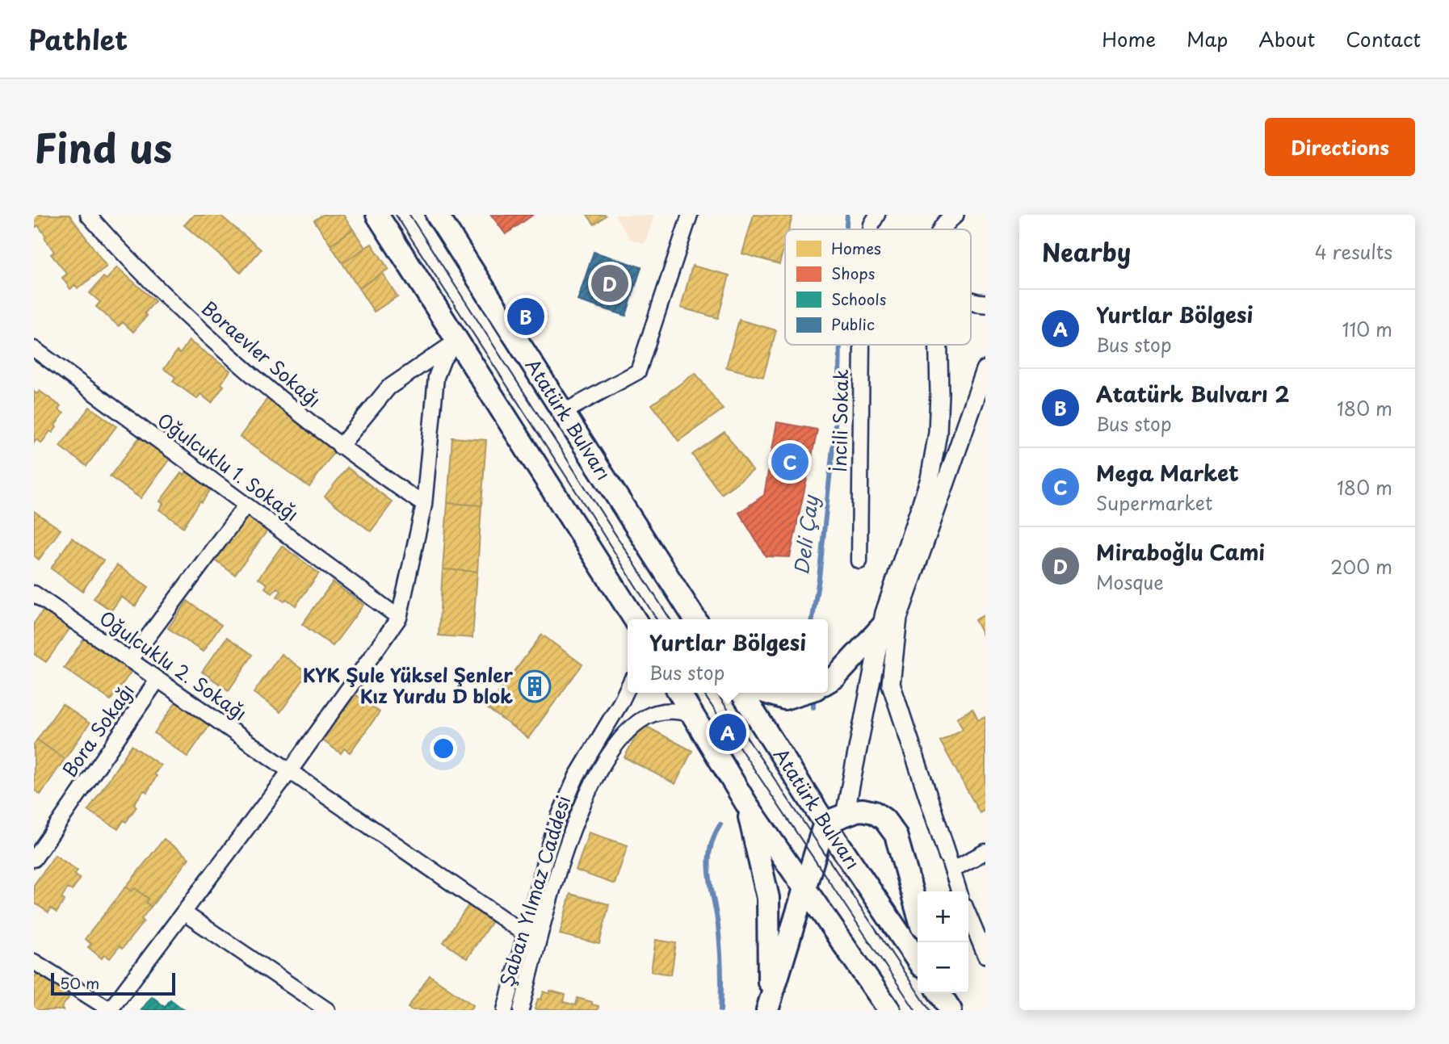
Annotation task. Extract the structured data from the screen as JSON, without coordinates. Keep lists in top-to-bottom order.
{
  "streets": {
    "main road": ["Atatürk Bulvarı"],
    "street": [
      "Boraevler Sokağı",
      "İncili Sokak",
      "Oğulcuklu 1. Sokağı",
      "Oğulcuklu 2. Sokağı",
      "Bora Sokağı",
      "Şaban Yılmaz Caddesi"
    ]
  },
  "crossings": [
    ["Oğulcuklu 2. Sokağı", "Bora Sokağı"],
    ["Oğulcuklu 2. Sokağı", "Şaban Yılmaz Caddesi"]
  ],
  "water": ["Deli Çay"],
  "places": {
    "building": ["KYK Şule Yüksel Şenler Kız Yurdu D blok"]
  },
  "legend": [
    "Homes",
    "Shops",
    "Schools",
    "Public"
  ],
  "scale_bar": "50 m",
  "page": {
    "header": "Pathlet",
    "nav": [
      "Home",
      "Map",
      "About",
      "Contact"
    ],
    "title": "Find us",
    "buttons": "Directions",
    "heading": ["Nearby", "4 results"],
    "pins": [
      "D",
      "B",
      "C",
      "A"
    ],
    "list": [
      {
        "mark": "A",
        "name": "Yurtlar Bölgesi",
        "note": "Bus stop",
        "value": "110 m"
      },
      {
        "mark": "B",
        "name": "Atatürk Bulvarı 2",
        "note": "Bus stop",
        "value": "180 m"
      },
      {
        "mark": "C",
        "name": "Mega Market",
        "note": "Supermarket",
        "value": "180 m"
      },
      {
        "mark": "D",
        "name": "Miraboğlu Cami",
        "note": "Mosque",
        "value": "200 m"
      }
    ],
    "popup": ["Yurtlar Bölgesi", "Bus stop"],
    "map_buttons": ["+", "−"],
    "scale": "50 m"
  }
}
